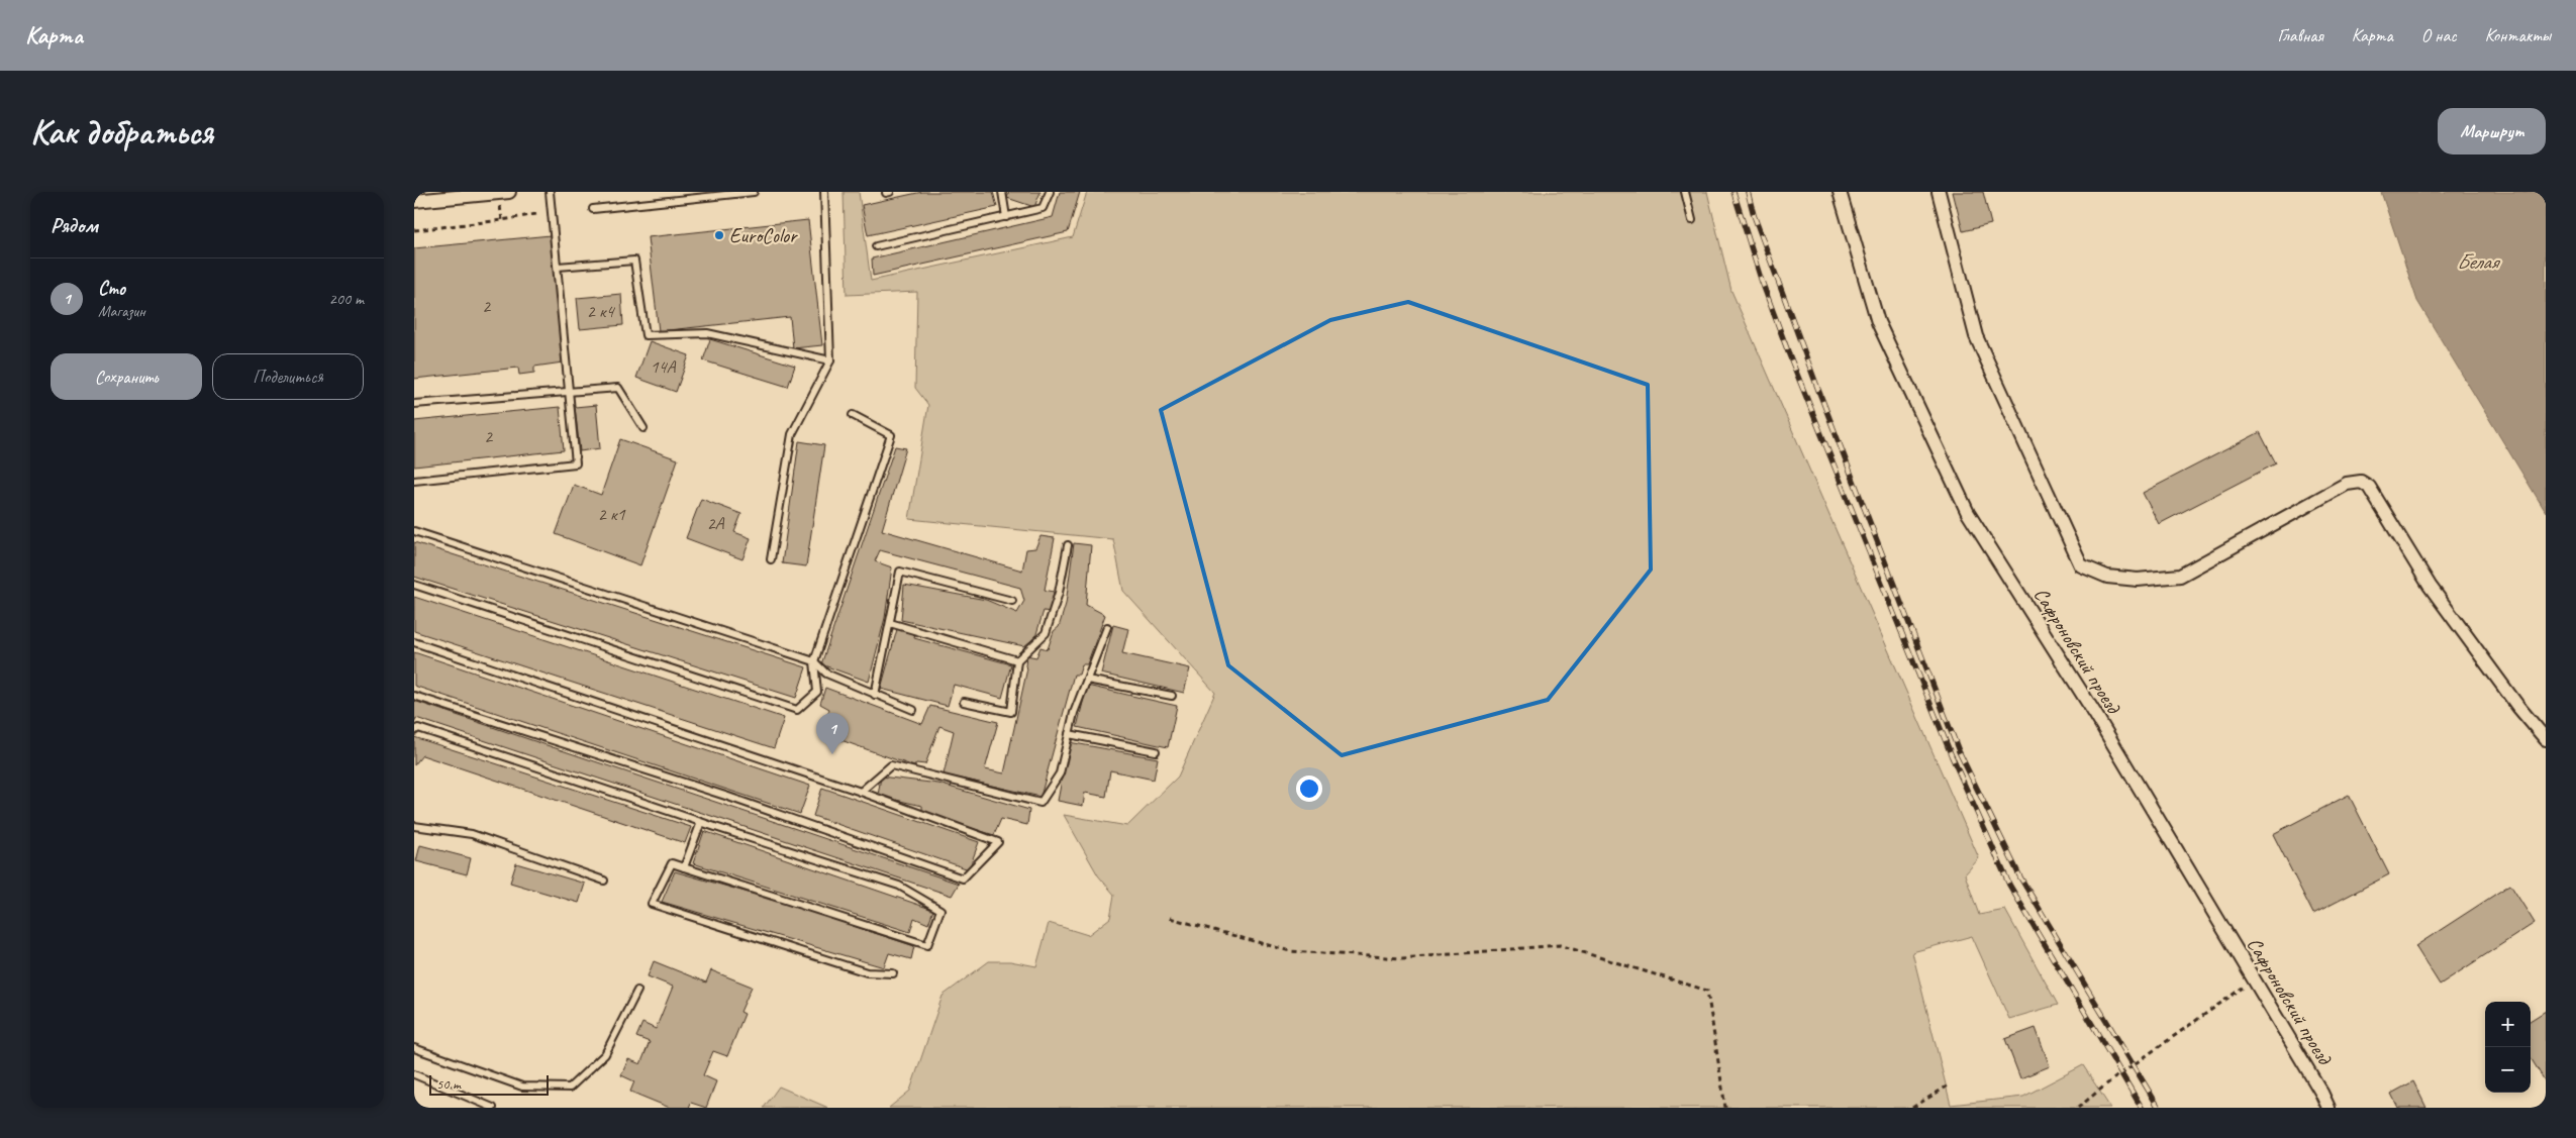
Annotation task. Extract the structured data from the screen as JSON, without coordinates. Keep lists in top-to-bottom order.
{
  "streets": {
    "street": ["Сафроновский проезд"]
  },
  "water": ["Белая"],
  "places": ["EuroColor"],
  "house_numbers": [
    "2",
    "2 к4",
    "14А",
    "2",
    "2 к1",
    "2А"
  ],
  "scale_bar": "50 m",
  "page": {
    "header": "Карта",
    "nav": [
      "Главная",
      "Карта",
      "О нас",
      "Контакты"
    ],
    "buttons": [
      "Маршрут",
      ["Сохранить", "Поделиться"]
    ],
    "title": "Как добраться",
    "heading": "Рядом",
    "list": [
      {
        "mark": "1",
        "name": "Сто",
        "note": "Магазин",
        "value": "200 m"
      }
    ],
    "pins": "1",
    "map_buttons": ["+", "−"],
    "scale": "50 m"
  }
}
